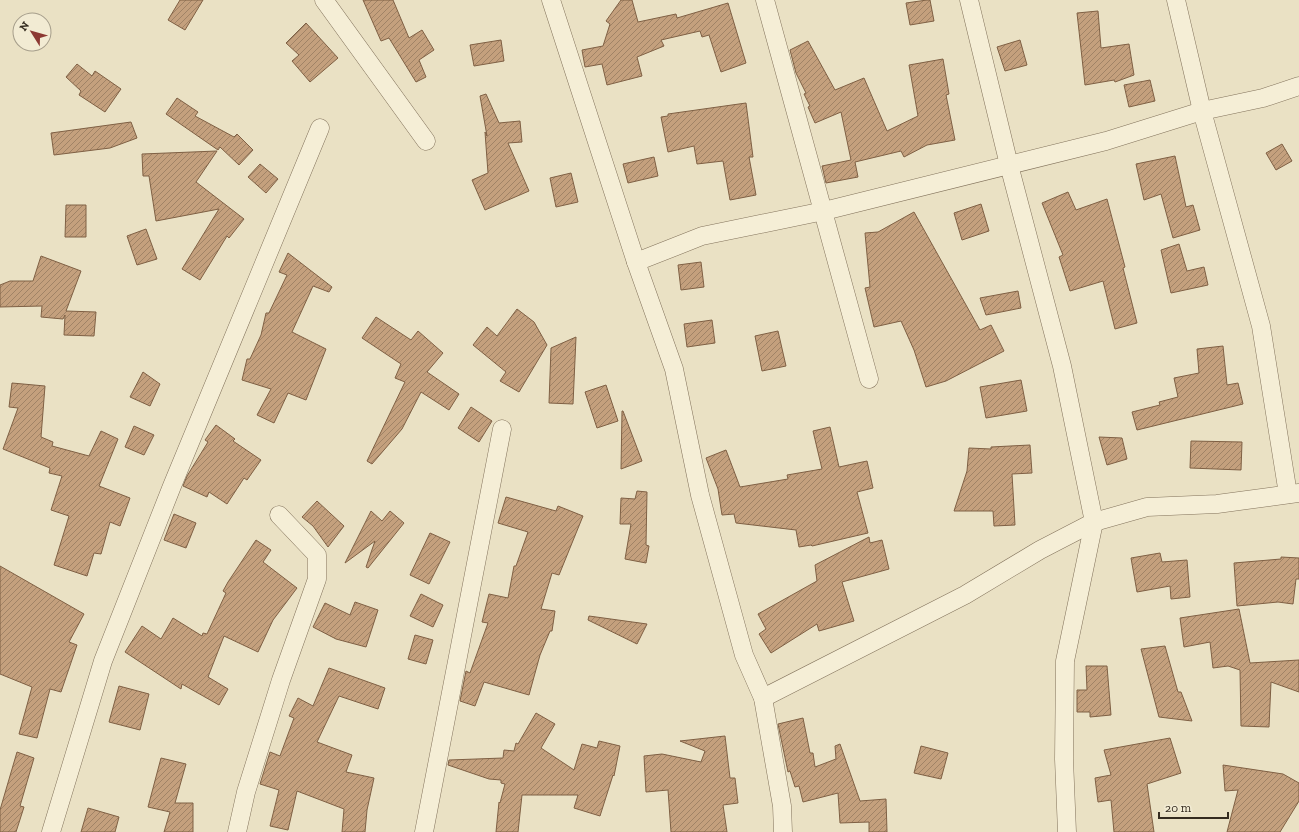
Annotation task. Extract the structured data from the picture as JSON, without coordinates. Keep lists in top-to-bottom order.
{
  "scale_bar": "20 m",
  "north": "top left"
}
